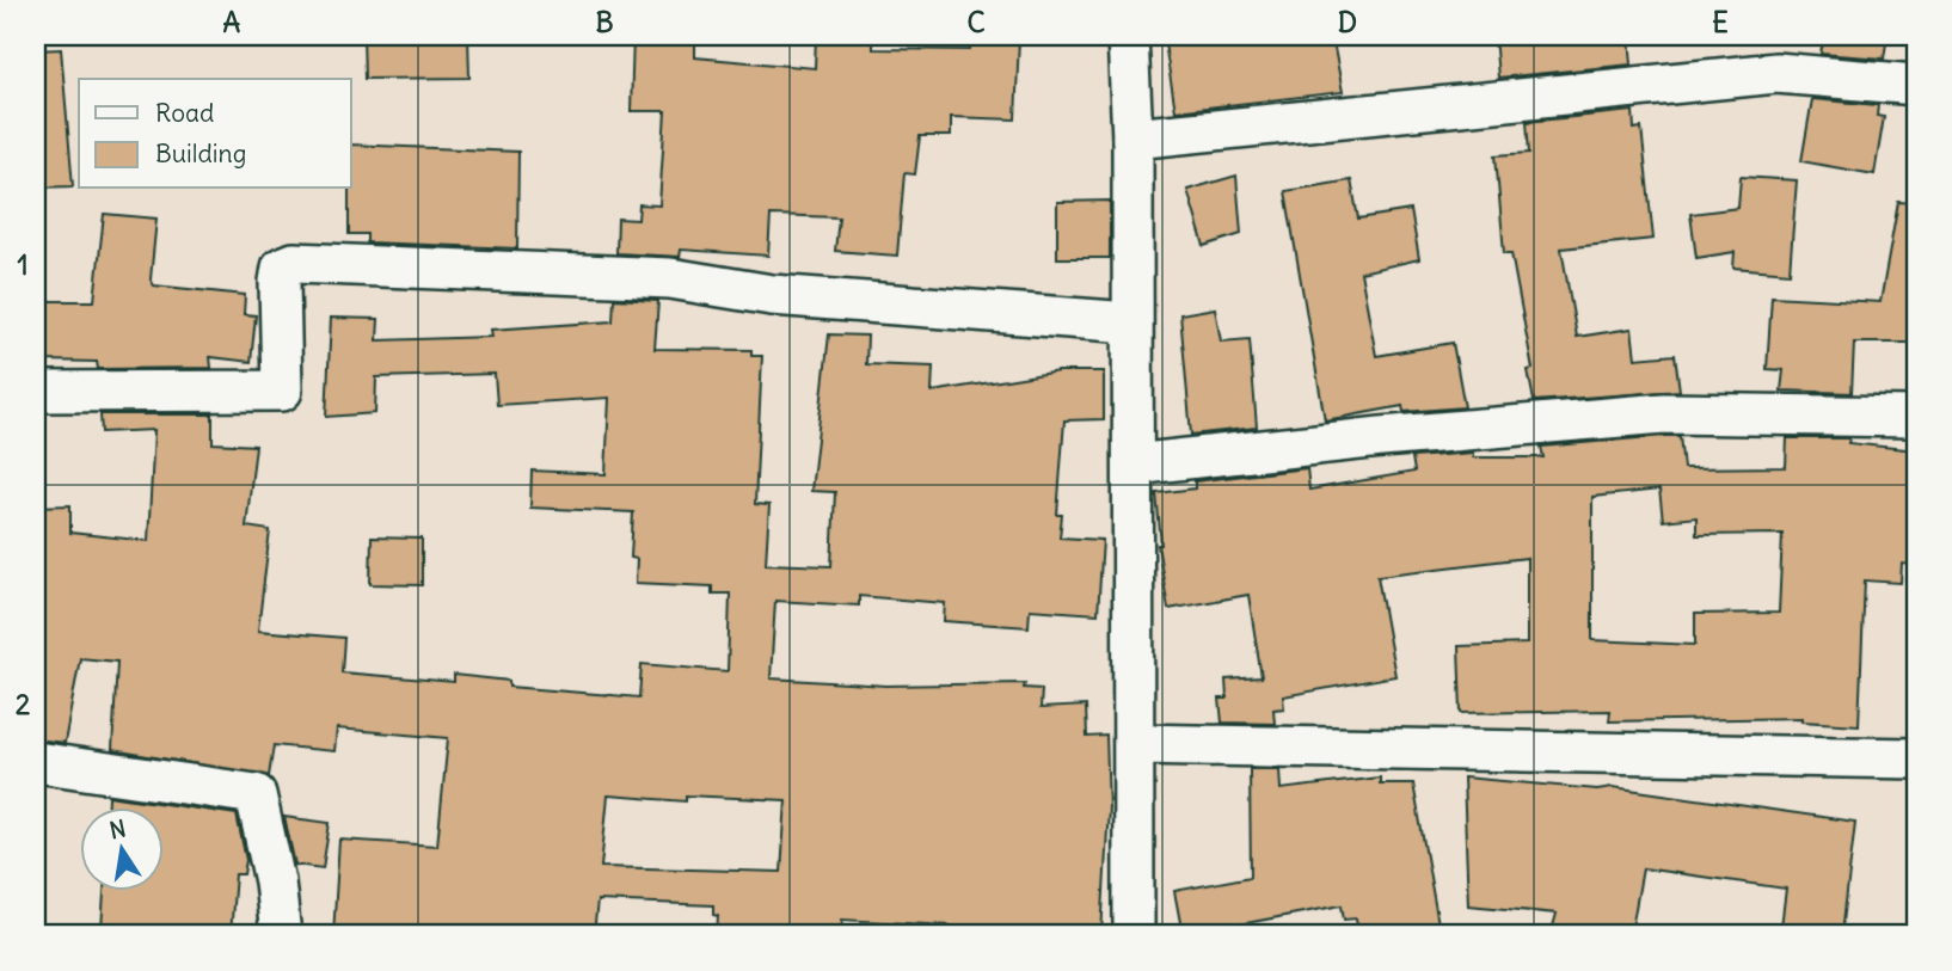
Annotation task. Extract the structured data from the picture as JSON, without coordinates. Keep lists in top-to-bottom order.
{
  "legend": ["Road", "Building"],
  "north": "top",
  "grid": {
    "columns": [
      "A",
      "B",
      "C",
      "D",
      "E"
    ],
    "rows": ["1", "2"]
  }
}
